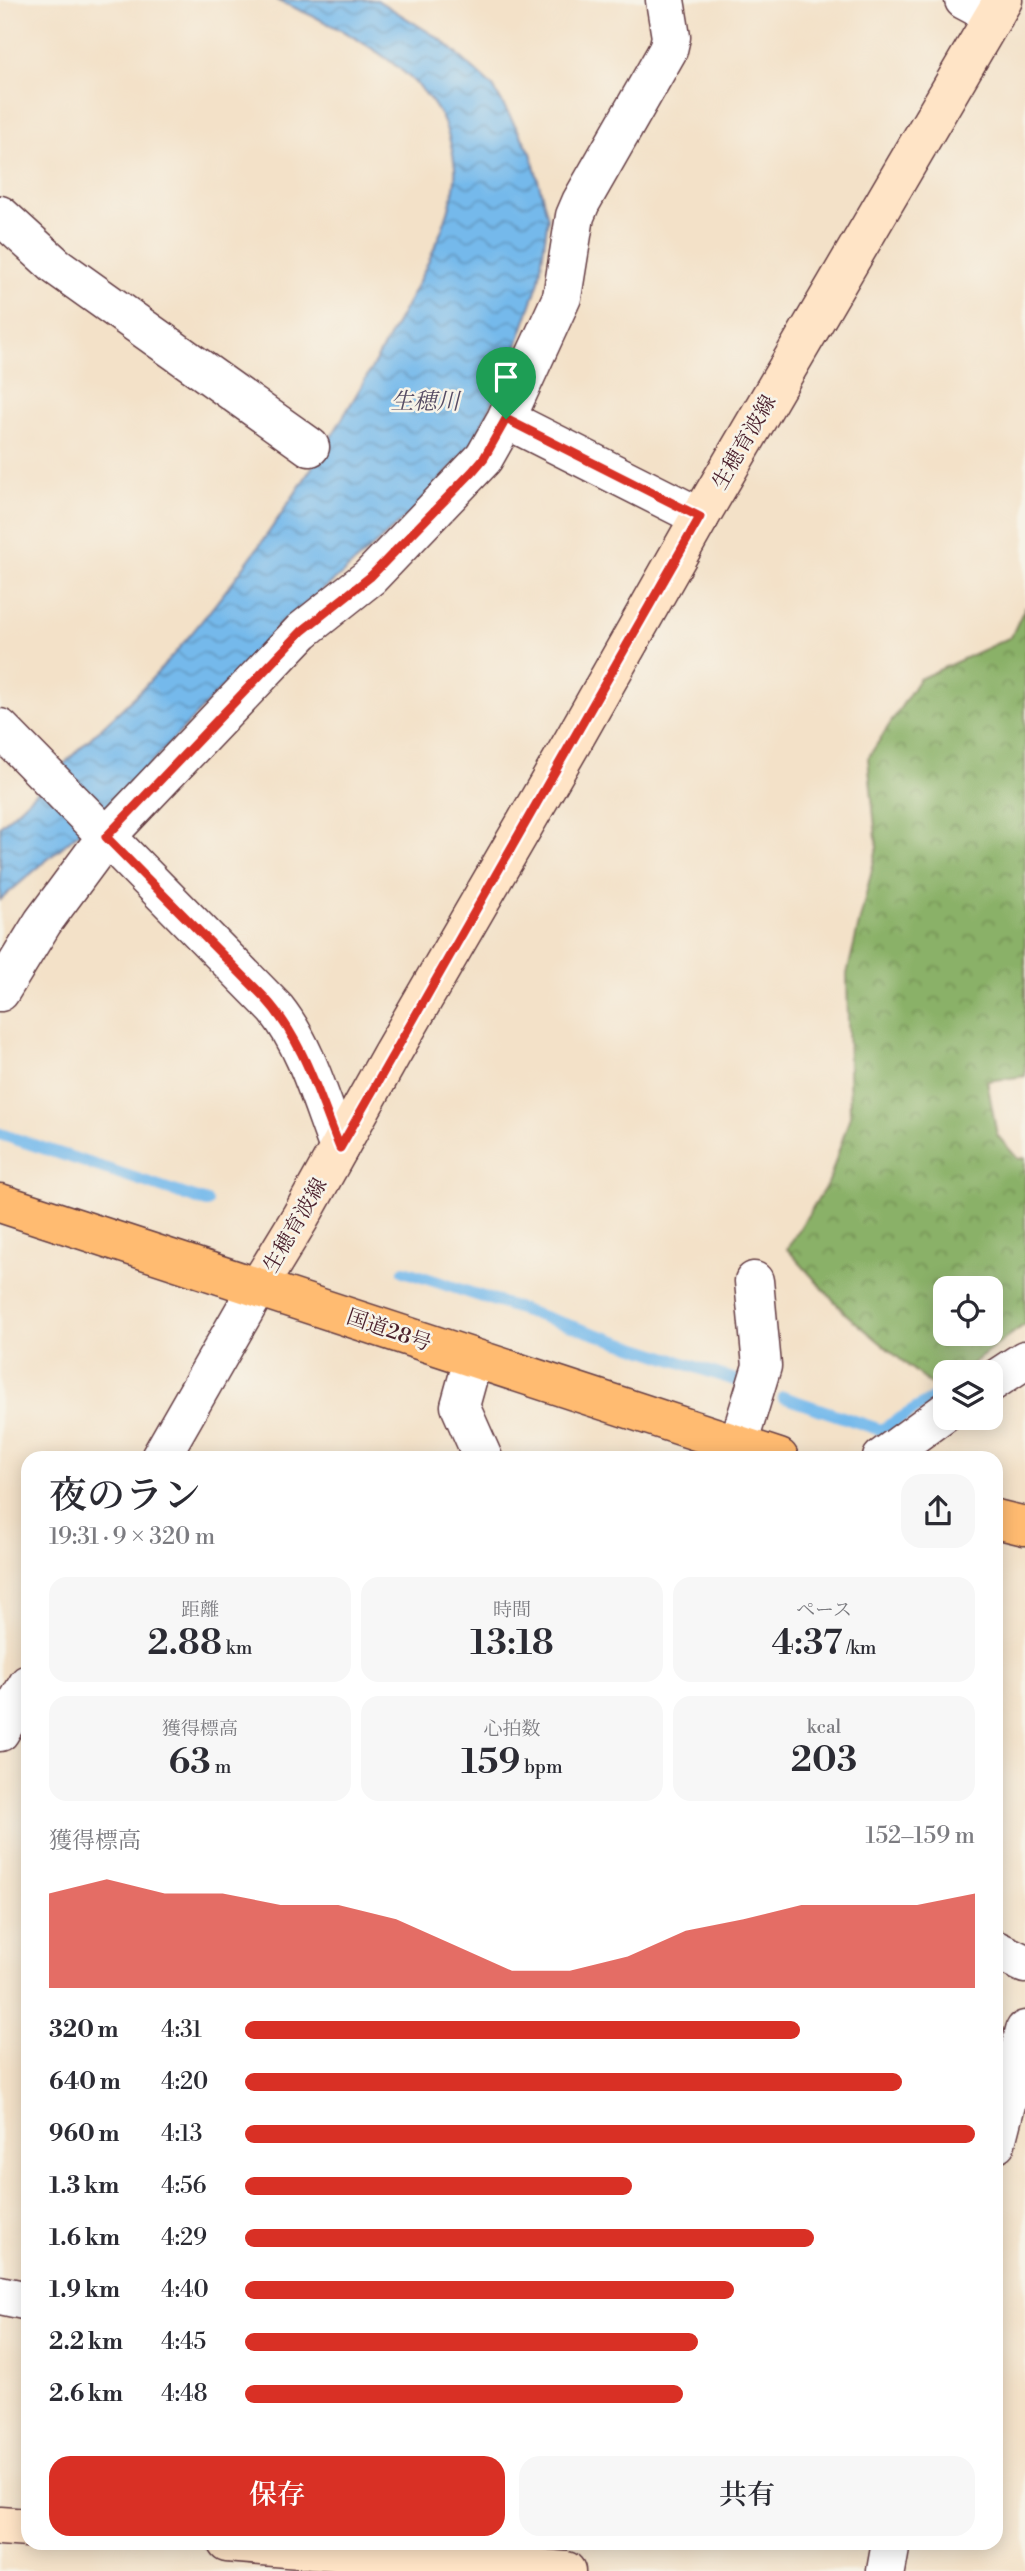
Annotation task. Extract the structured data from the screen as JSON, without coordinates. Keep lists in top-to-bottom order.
{
  "streets": {
    "highway": ["国道28号"],
    "main road": ["生穂育波線"]
  },
  "crossings": [
    ["生穂育波線", "国道28号"]
  ],
  "water": ["生穂川"],
  "page": {
    "heading": ["夜のラン", "19:31 · 9 × 320 m"],
    "stats": [
      ["距離", "2.88 km"],
      ["時間", "13:18"],
      ["ペース", "4:37 /km"],
      ["獲得標高", "63 m"],
      ["心拍数", "159 bpm"],
      ["kcal", "203"]
    ],
    "chart": ["獲得標高", "152–159 m"],
    "list": [
      {
        "name": "320 m",
        "note": "4:31"
      },
      {
        "name": "640 m",
        "note": "4:20"
      },
      {
        "name": "960 m",
        "note": "4:13"
      },
      {
        "name": "1.3 km",
        "note": "4:56"
      },
      {
        "name": "1.6 km",
        "note": "4:29"
      },
      {
        "name": "1.9 km",
        "note": "4:40"
      },
      {
        "name": "2.2 km",
        "note": "4:45"
      },
      {
        "name": "2.6 km",
        "note": "4:48"
      }
    ],
    "buttons": ["保存", "共有"]
  }
}
